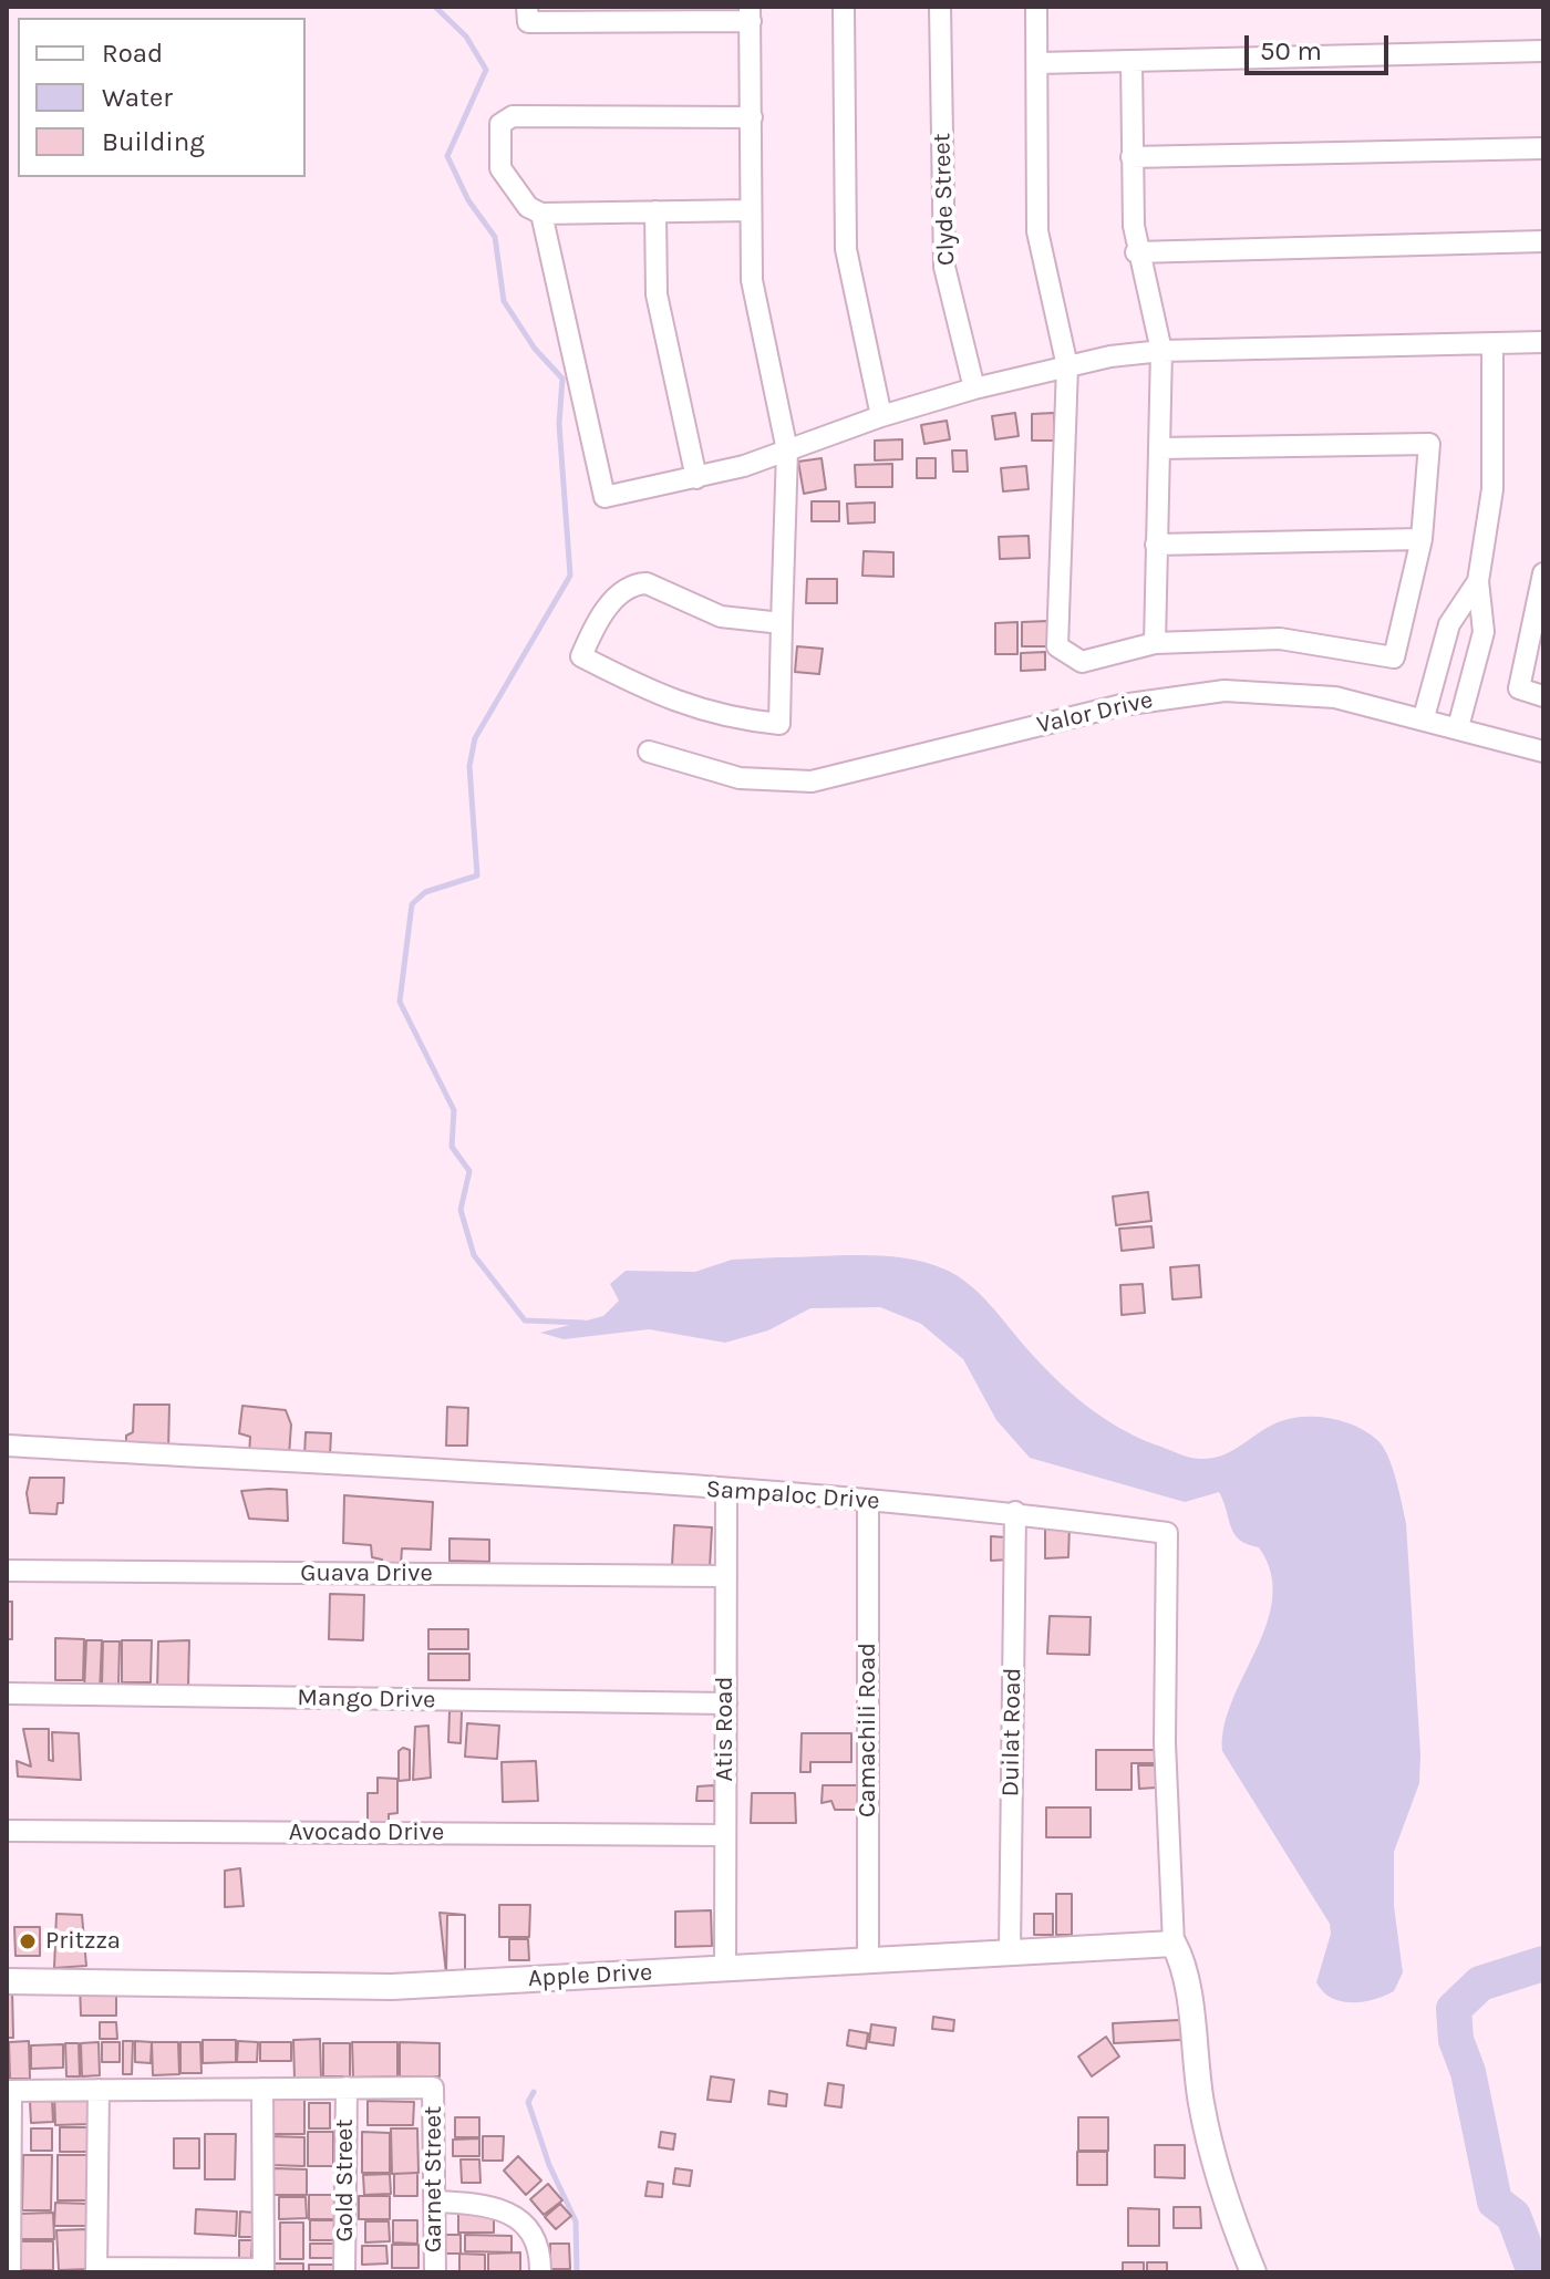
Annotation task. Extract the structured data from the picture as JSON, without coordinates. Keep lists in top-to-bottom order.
{
  "streets": {
    "street": [
      "Clyde Street",
      "Valor Drive",
      "Sampaloc Drive",
      "Guava Drive",
      "Mango Drive",
      "Atis Road",
      "Camachili Road",
      "Duilat Road",
      "Avocado Drive",
      "Apple Drive",
      "Garnet Street",
      "Gold Street"
    ]
  },
  "crossings": [
    ["Sampaloc Drive", "Atis Road"],
    ["Sampaloc Drive", "Camachili Road"],
    ["Sampaloc Drive", "Duilat Road"],
    ["Sampaloc Drive", "Apple Drive"],
    ["Guava Drive", "Atis Road"],
    ["Mango Drive", "Atis Road"],
    ["Atis Road", "Avocado Drive"],
    ["Atis Road", "Apple Drive"],
    ["Camachili Road", "Apple Drive"],
    ["Duilat Road", "Apple Drive"],
    ["Garnet Street", "Gold Street"]
  ],
  "places": ["Pritzza"],
  "legend": ["Road", "Water", "Building"],
  "scale_bar": "50 m"
}
